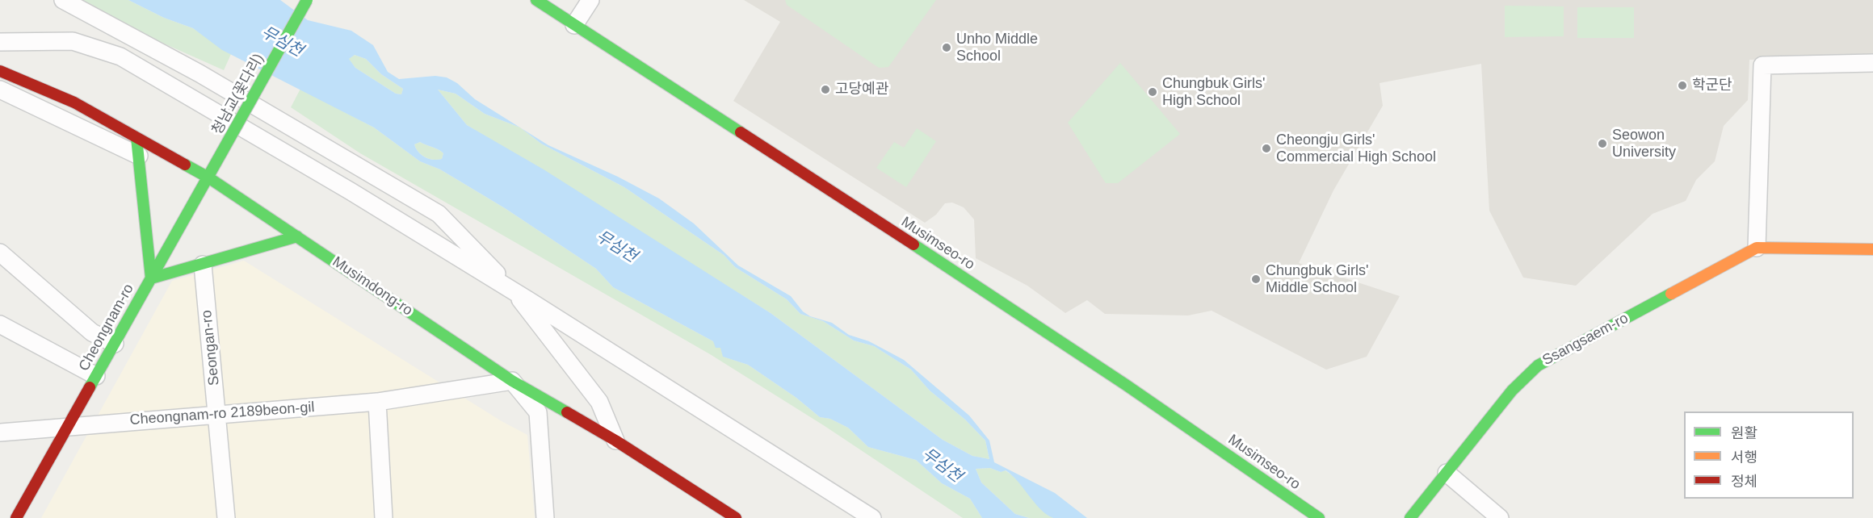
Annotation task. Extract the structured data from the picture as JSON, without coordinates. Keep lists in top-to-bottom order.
{
  "streets": {
    "street": [
      "청남교(꽃다리)",
      "Musimseo-ro",
      "Musimdong-ro",
      "Cheongnam-ro",
      "Ssangsaem-ro",
      "Seongan-ro",
      "Cheongnam-ro 2189beon-gil"
    ]
  },
  "crossings": [
    ["청남교(꽃다리)", "Cheongnam-ro"],
    ["Musimdong-ro", "Cheongnam-ro"],
    ["Musimdong-ro", "Cheongnam-ro 2189beon-gil"],
    ["Cheongnam-ro", "Cheongnam-ro 2189beon-gil"],
    ["Seongan-ro", "Cheongnam-ro 2189beon-gil"]
  ],
  "water": ["무심천"],
  "places": [
    "Unho Middle School",
    "학군단",
    "고당예관",
    "Chungbuk Girls' High School",
    "Seowon University",
    "Cheongju Girls' Commercial High School",
    "Chungbuk Girls' Middle School"
  ],
  "legend": ["원활", "서행", "정체"]
}
